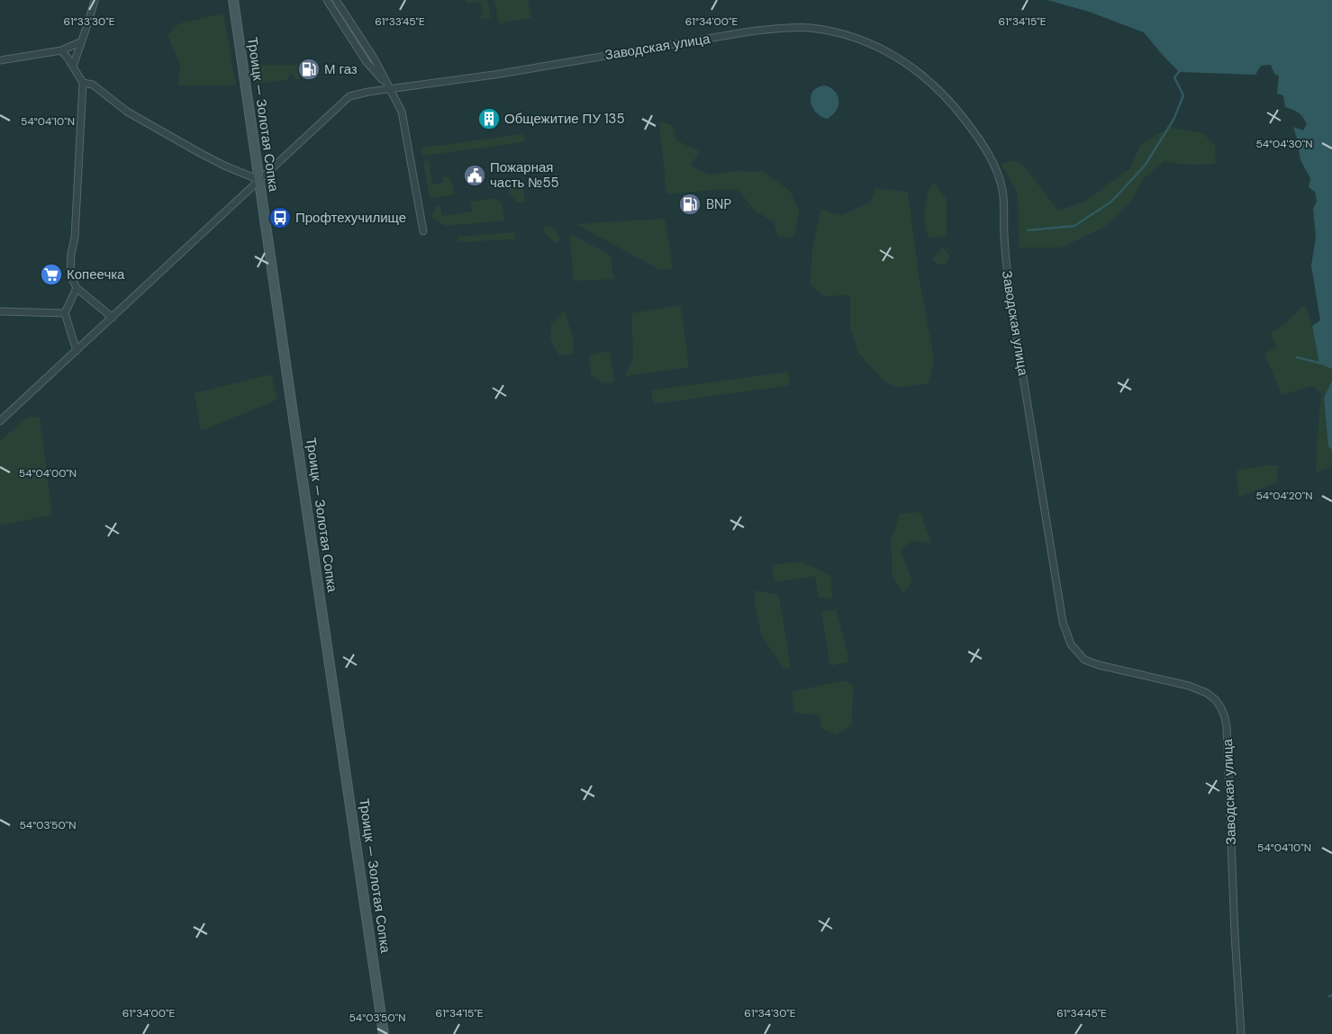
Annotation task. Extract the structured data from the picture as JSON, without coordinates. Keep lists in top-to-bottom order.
{
  "streets": {
    "street": ["Заводская улица", "Троицк — Золотая Сопка"]
  },
  "crossings": [
    ["Заводская улица", "Троицк — Золотая Сопка"]
  ],
  "places": {
    "fuel station": ["М газ", "BNP"],
    "building": ["Общежитие ПУ 135"],
    "public building": ["Пожарная часть №55"],
    "bus stop": ["Профтехучилище"],
    "supermarket": ["Копеечка"]
  },
  "coordinates": [
    "61°33'30\"E",
    "61°33'45\"E",
    "61°34'00\"E",
    "61°34'15\"E",
    "54°04'10\"N",
    "54°04'30\"N",
    "54°04'00\"N",
    "54°04'20\"N",
    "54°03'50\"N",
    "61°34'30\"E",
    "61°34'45\"E"
  ]
}
